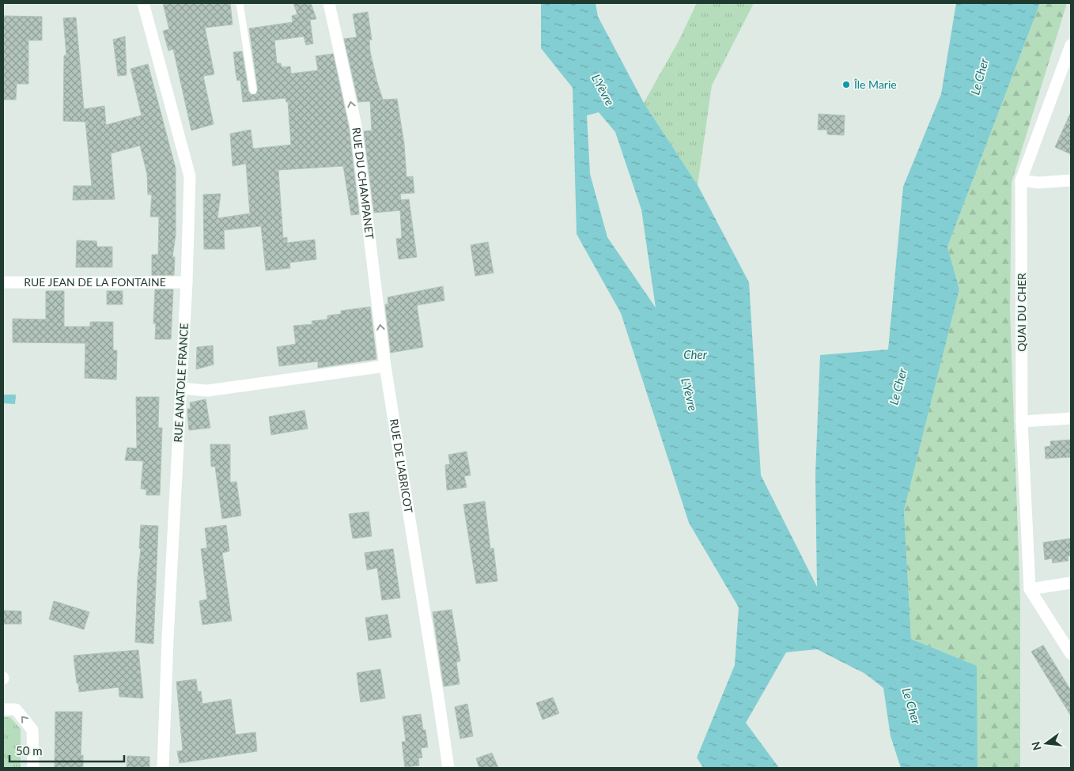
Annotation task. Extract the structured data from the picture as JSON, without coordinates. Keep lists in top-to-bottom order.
{
  "streets": {
    "street": [
      "RUE DU CHAMPANET",
      "RUE JEAN DE LA FONTAINE",
      "QUAI DU CHER",
      "RUE ANATOLE FRANCE",
      "RUE DE L'ABRICOT"
    ]
  },
  "crossings": [
    ["RUE DU CHAMPANET", "RUE DE L'ABRICOT"],
    ["RUE JEAN DE LA FONTAINE", "RUE ANATOLE FRANCE"]
  ],
  "one_way": ["RUE DU CHAMPANET"],
  "water": ["Le Cher", "L'Yèvre", "Cher"],
  "places": ["Île Marie"],
  "scale_bar": "50 m",
  "north": "left"
}
